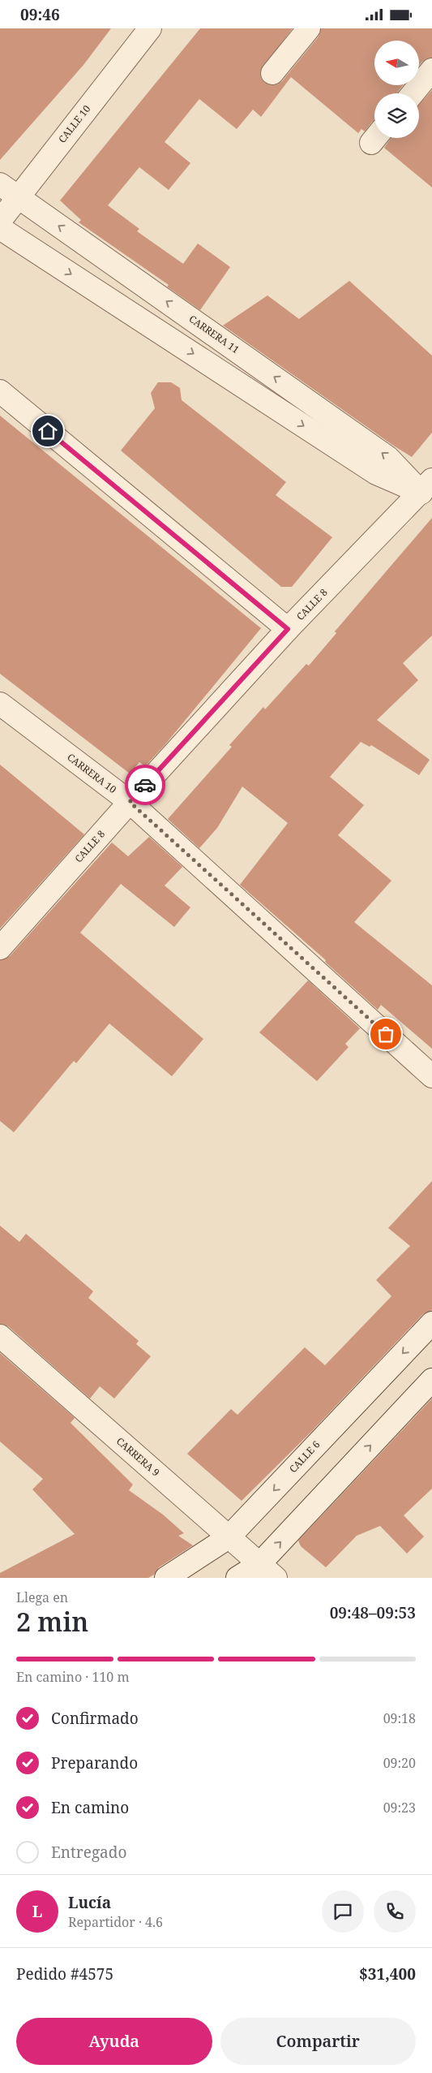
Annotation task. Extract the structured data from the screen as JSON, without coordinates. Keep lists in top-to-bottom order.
{
  "streets": {
    "street": [
      "CALLE 10",
      "CARRERA 11",
      "CALLE 8",
      "CARRERA 10",
      "CARRERA 9",
      "CALLE 6"
    ]
  },
  "crossings": [
    ["CALLE 10", "CARRERA 11"],
    ["CARRERA 11", "CALLE 8"],
    ["CALLE 8", "CARRERA 10"],
    ["CARRERA 9", "CALLE 6"]
  ],
  "north": "left",
  "page": {
    "status": "09:46",
    "heading": ["2 min", "Llega en", "09:48–09:53"],
    "panel": [
      "Lucía",
      "Repartidor · 4.6",
      "Pedido #4575",
      "$31,400"
    ],
    "bar": "En camino · 110 m",
    "list": [
      ["Confirmado", "09:18"],
      ["Preparando", "09:20"],
      ["En camino", "09:23"],
      "Entregado"
    ],
    "round": "L",
    "buttons": ["Ayuda", "Compartir"]
  }
}
